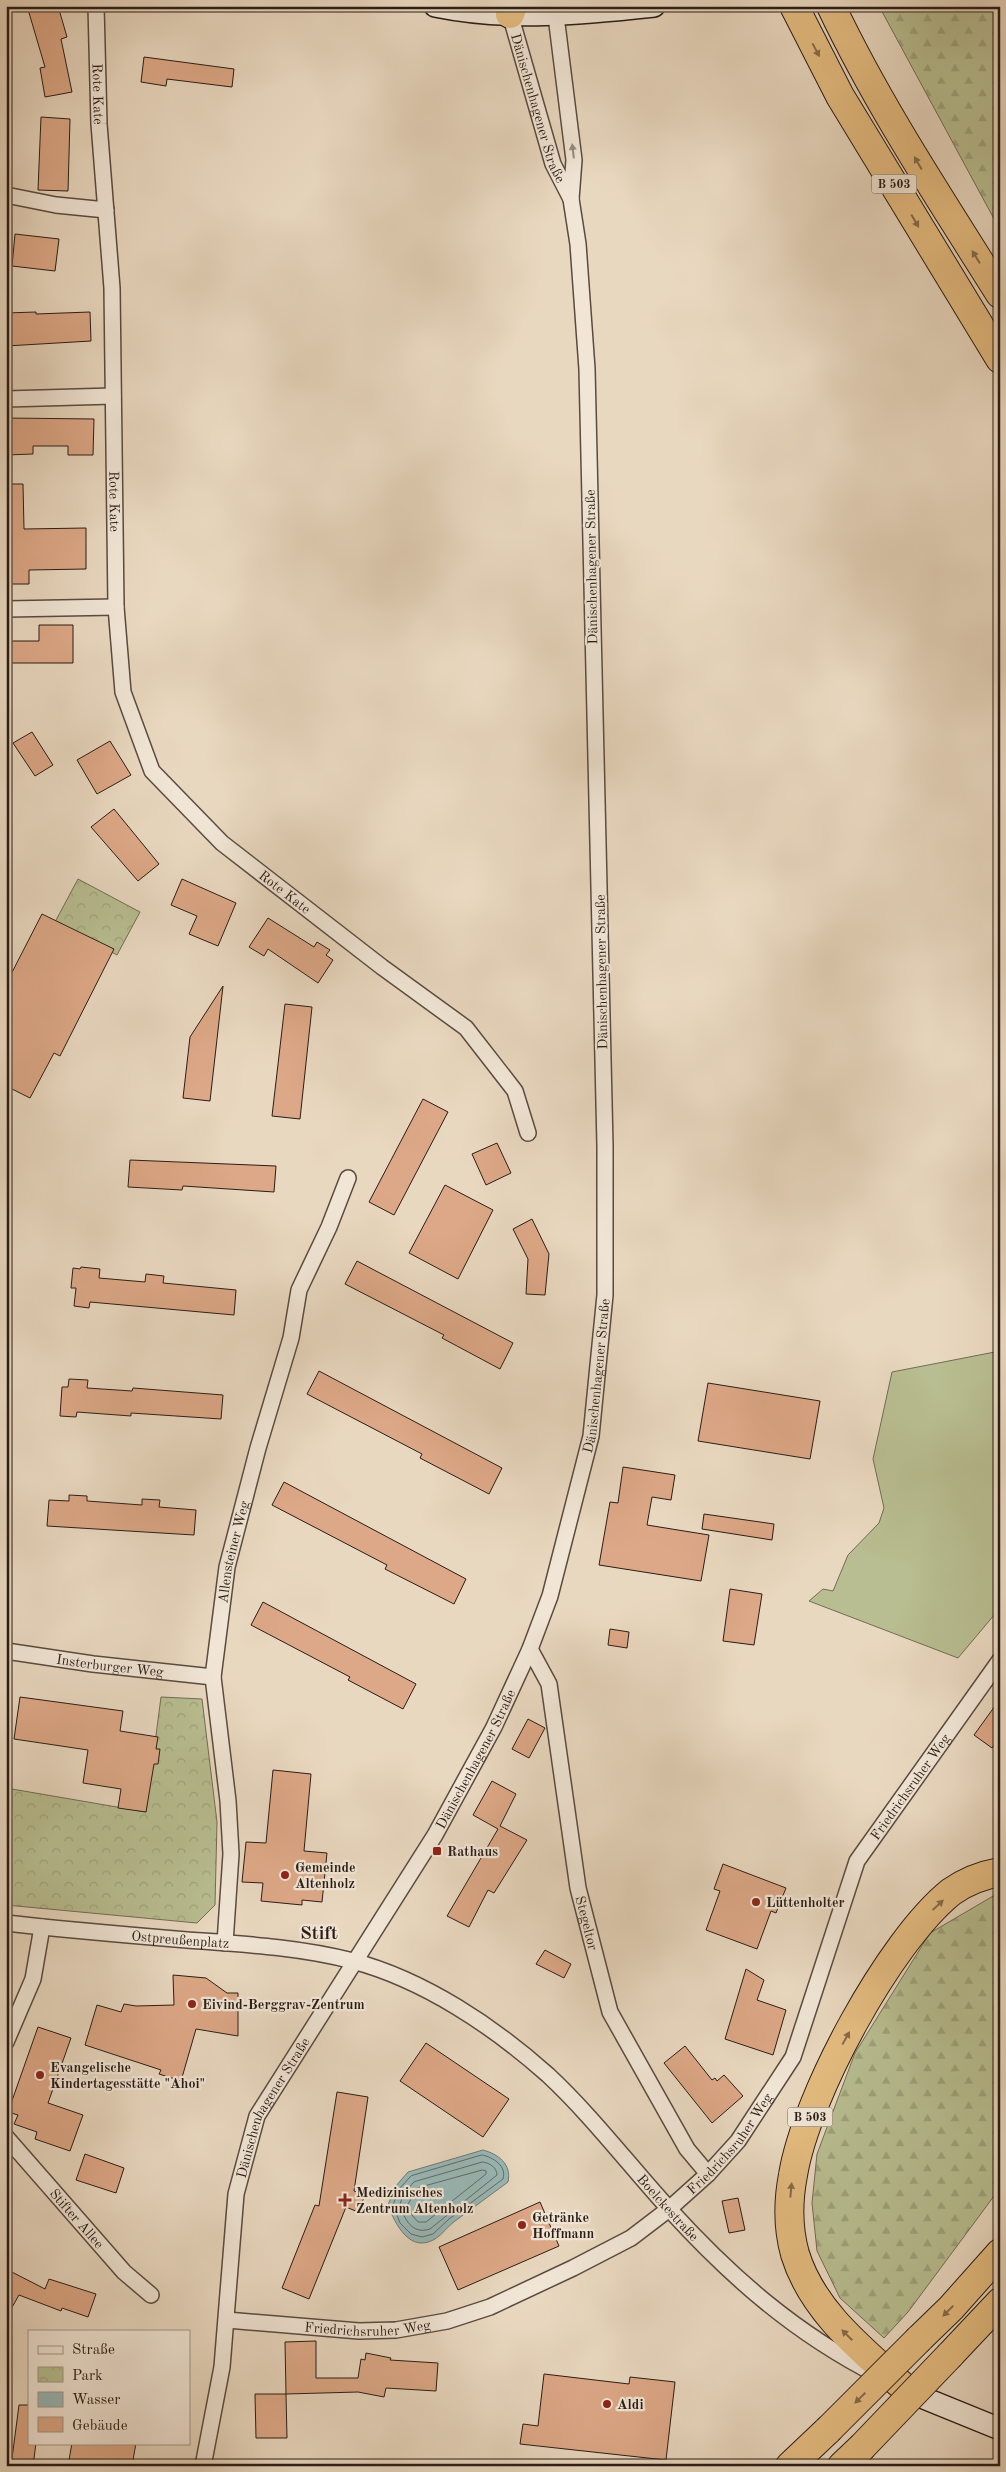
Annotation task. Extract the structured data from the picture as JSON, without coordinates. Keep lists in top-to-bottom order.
{
  "streets": {
    "highway": ["B 503"],
    "street": [
      "Rote Kate",
      "Dänischenhagener Straße",
      "Allensteiner Weg",
      "Insterburger Weg",
      "Friedrichsruher Weg",
      "Stegeltor",
      "Ostpreußenplatz",
      "Boelckestraße",
      "Stifter Allee"
    ]
  },
  "crossings": [
    ["Dänischenhagener Straße", "Friedrichsruher Weg"],
    ["Dänischenhagener Straße", "Stegeltor"],
    ["Dänischenhagener Straße", "Ostpreußenplatz"],
    ["Dänischenhagener Straße", "Boelckestraße"],
    ["B 503", "Boelckestraße"],
    ["Allensteiner Weg", "Insterburger Weg"],
    ["Allensteiner Weg", "Ostpreußenplatz"],
    ["Friedrichsruher Weg", "Stegeltor"],
    ["Friedrichsruher Weg", "Boelckestraße"],
    ["Ostpreußenplatz", "Boelckestraße"]
  ],
  "districts": ["Stift"],
  "places": {
    "transit": ["Rathaus"],
    "other": [
      "Gemeinde Altenholz",
      "Lüttenholter",
      "Eivind-Berggrav-Zentrum",
      "Evangelische Kindertagesstätte \"Ahoi\"",
      "Getränke Hoffmann",
      "Aldi"
    ],
    "health": ["Medizinisches Zentrum Altenholz"]
  },
  "legend": [
    "Straße",
    "Park",
    "Wasser",
    "Gebäude"
  ]
}
